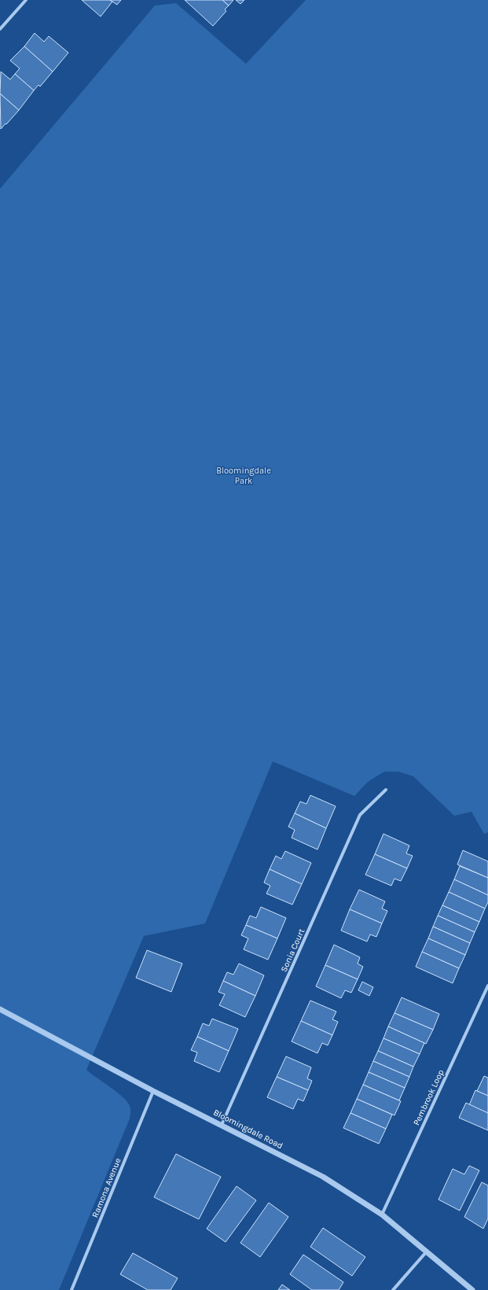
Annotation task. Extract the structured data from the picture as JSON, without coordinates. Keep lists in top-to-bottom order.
{
  "streets": {
    "street": [
      "Sonia Court",
      "Pembrook Loop",
      "Bloomingdale Road",
      "Ramona Avenue"
    ]
  },
  "crossings": [
    ["Sonia Court", "Bloomingdale Road"],
    ["Pembrook Loop", "Bloomingdale Road"],
    ["Bloomingdale Road", "Ramona Avenue"]
  ],
  "parks": ["Bloomingdale Park"]
}
